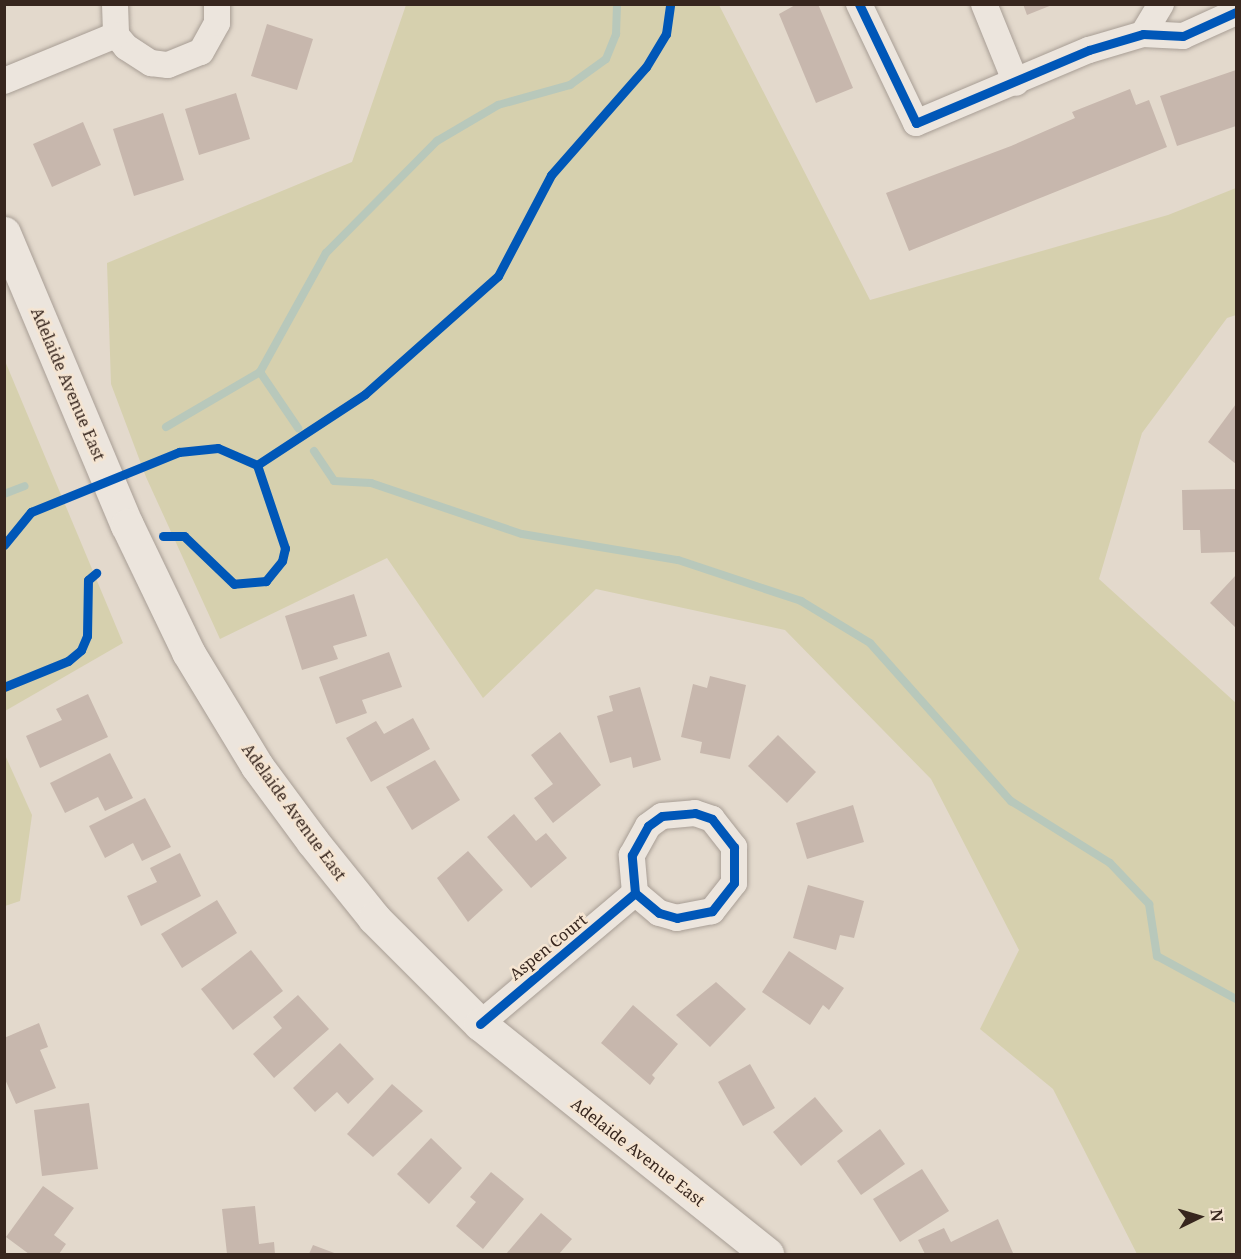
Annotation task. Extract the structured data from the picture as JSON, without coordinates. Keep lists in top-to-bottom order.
{
  "streets": {
    "main road": ["Adelaide Avenue East"],
    "street": ["Aspen Court"]
  },
  "crossings": [
    ["Adelaide Avenue East", "Aspen Court"]
  ],
  "north": "right"
}
